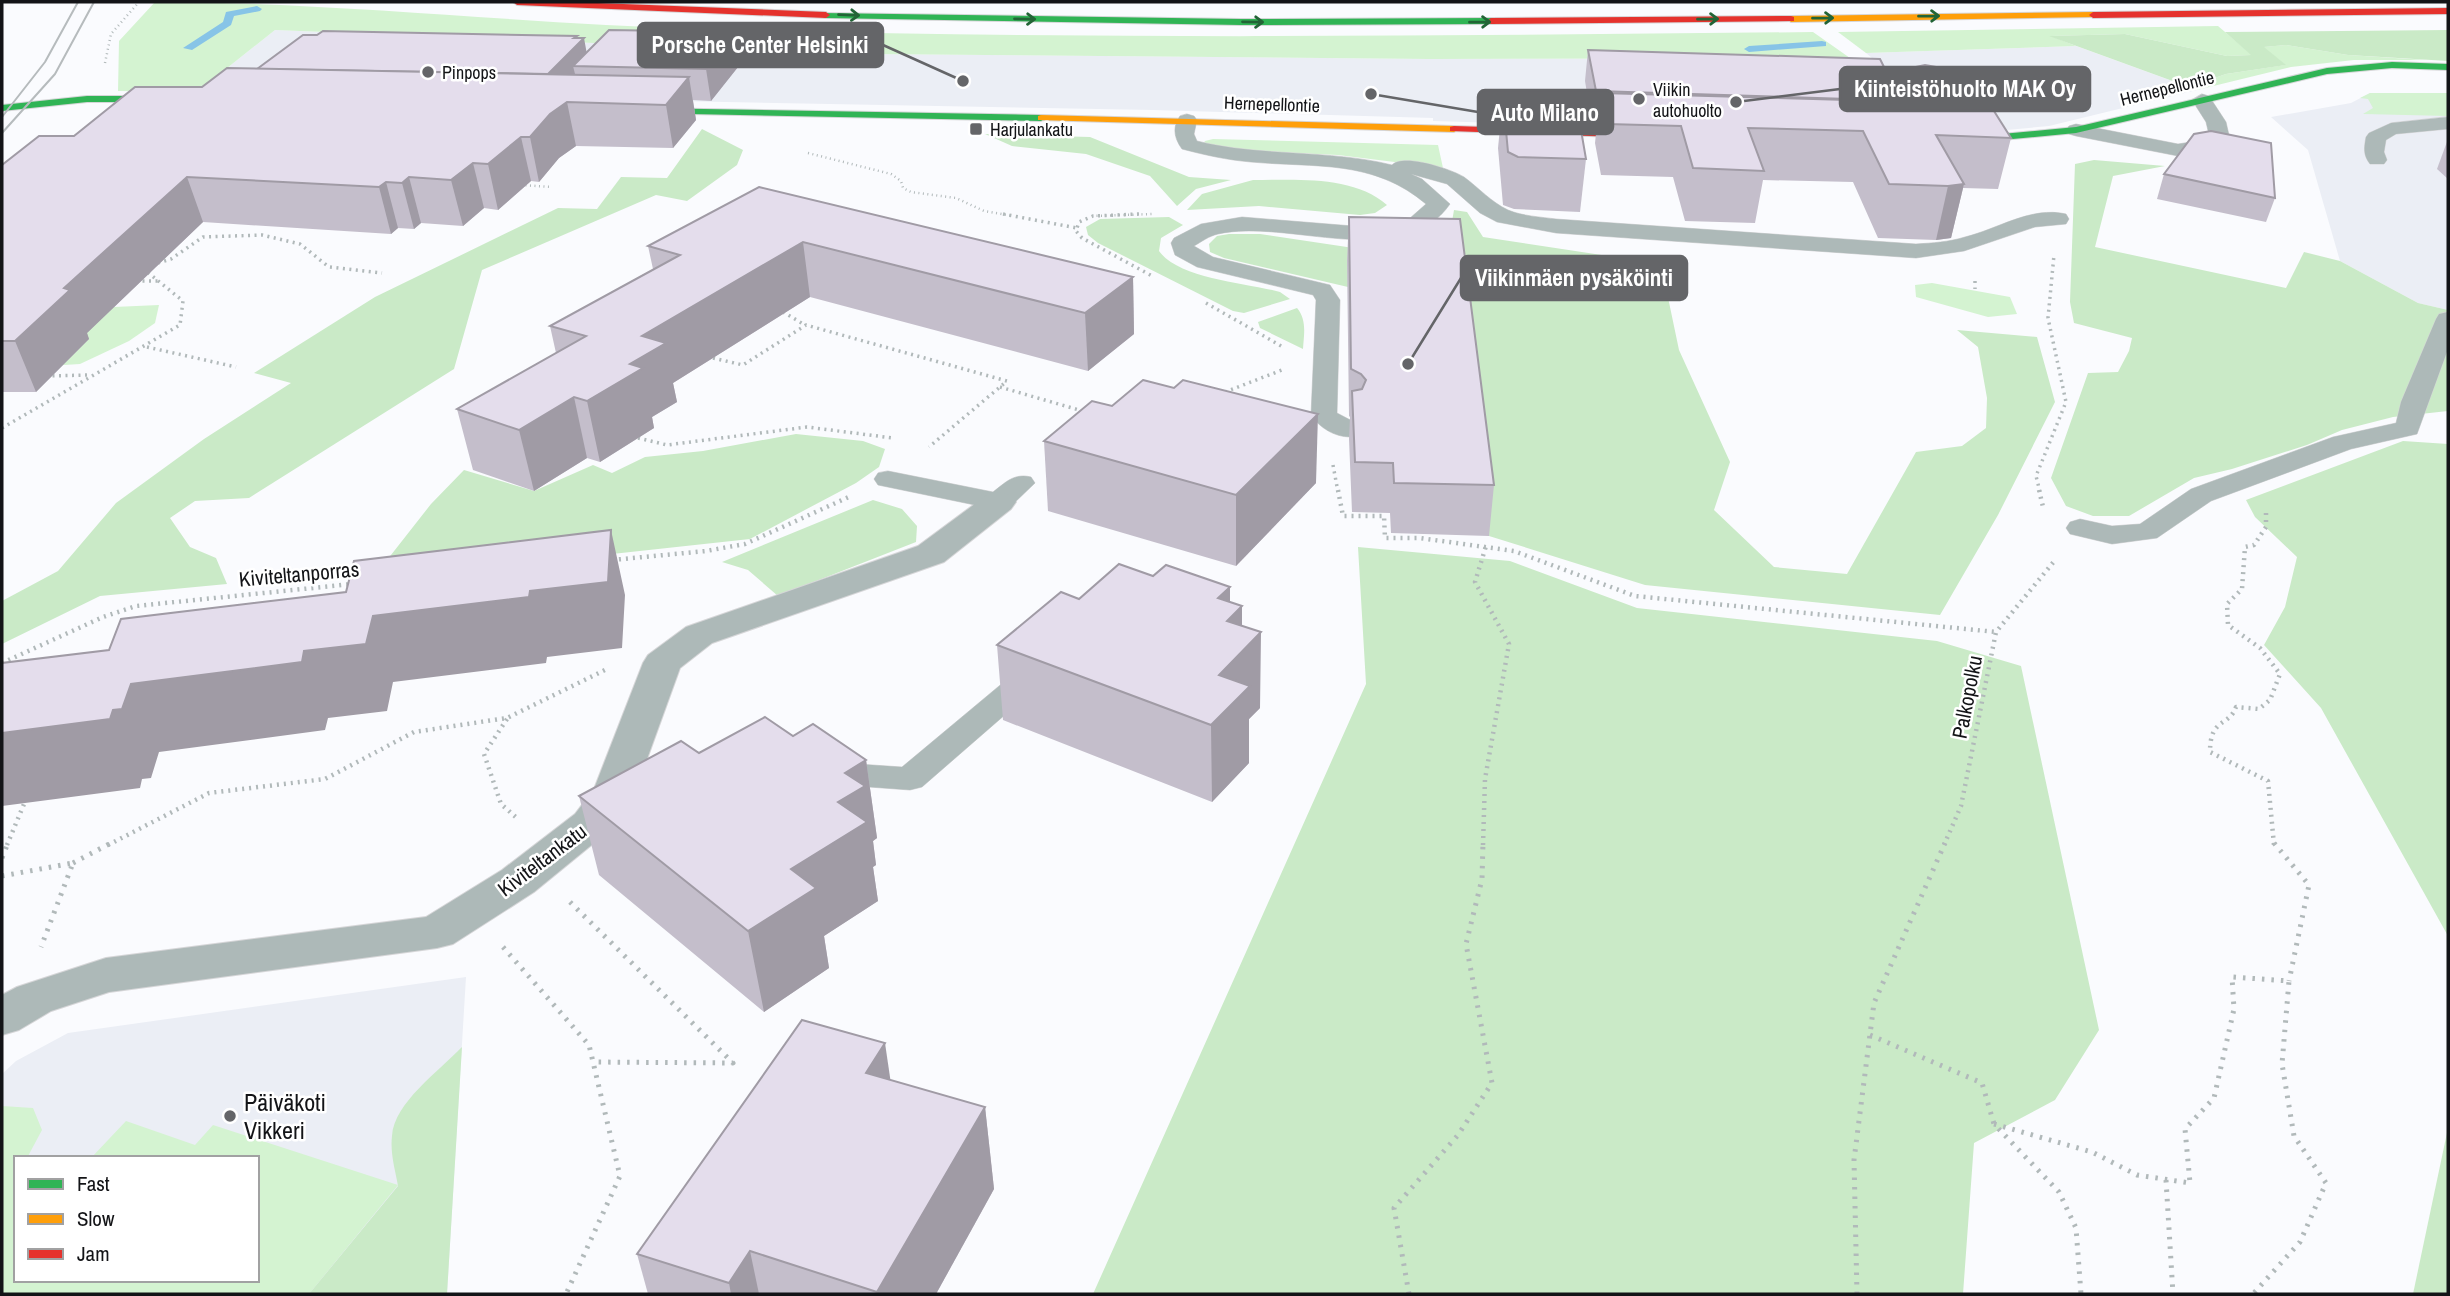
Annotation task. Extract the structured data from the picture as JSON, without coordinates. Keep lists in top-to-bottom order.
{
  "streets": {
    "main road": ["Hernepellontie"],
    "street": ["Kiviteltankatu"],
    "path": ["Kiviteltanporras", "Palkopolku"]
  },
  "places": {
    "other": [
      "Pinpops",
      "Porsche Center Helsinki",
      "Auto Milano",
      "Viikin autohuolto",
      "Kiinteistöhuolto MAK Oy",
      "Viikinmäen pysäköinti",
      "Päiväkoti Vikkeri"
    ],
    "transit": ["Harjulankatu"]
  },
  "legend": ["Fast", "Slow", "Jam"]
}
